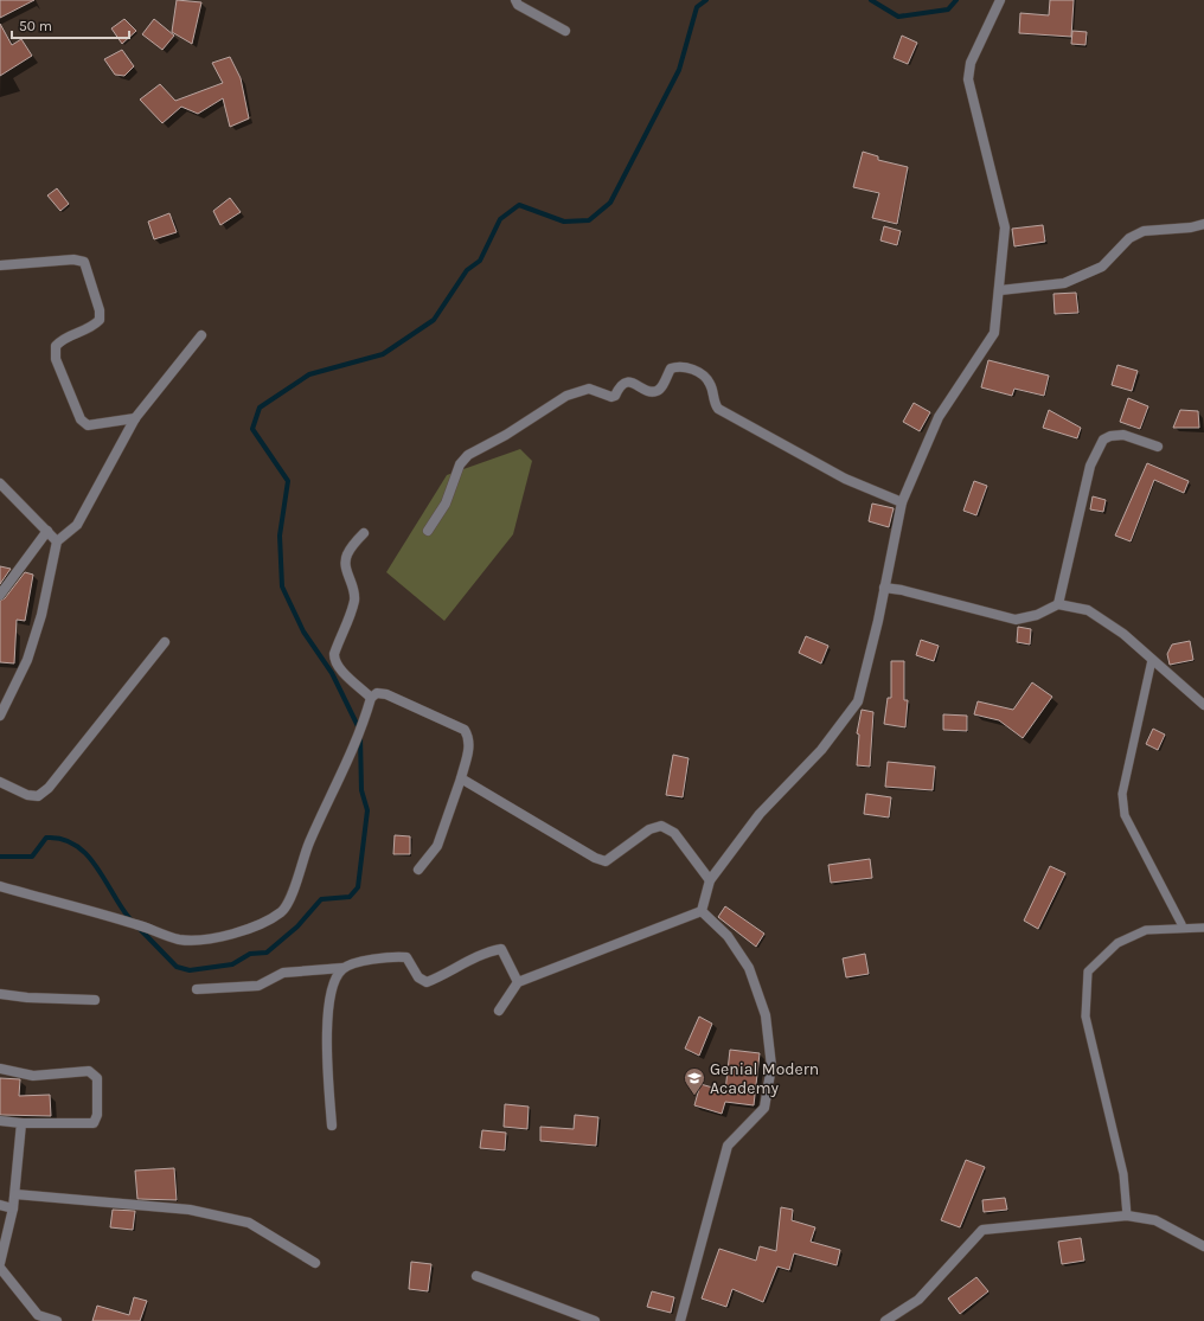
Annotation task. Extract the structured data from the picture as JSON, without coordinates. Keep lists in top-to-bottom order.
{
  "places": {
    "school or university": ["Genial Modern Academy"]
  },
  "scale_bar": "50 m"
}
